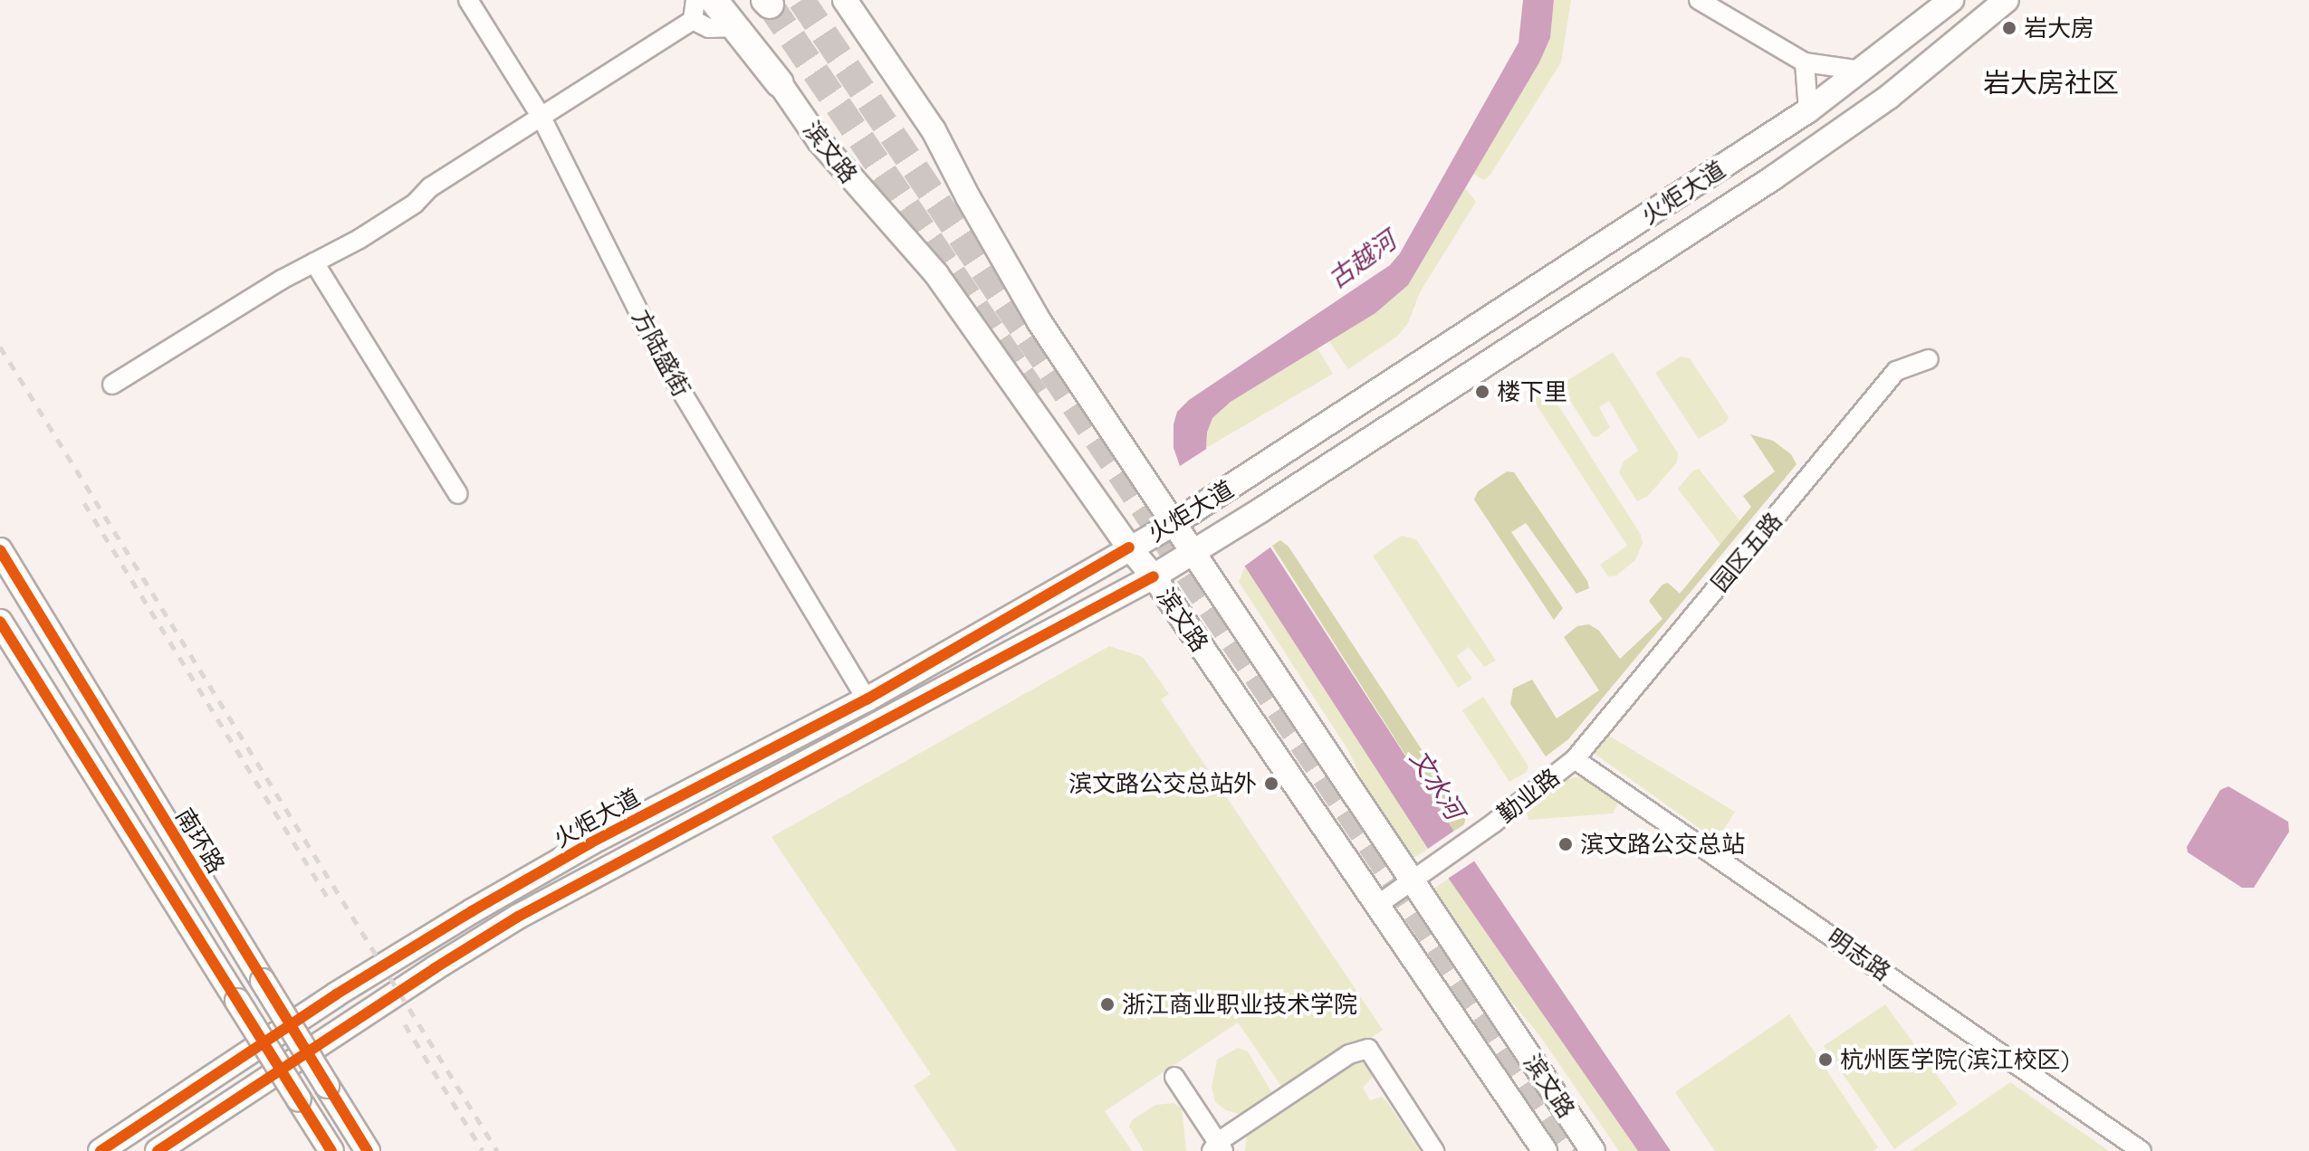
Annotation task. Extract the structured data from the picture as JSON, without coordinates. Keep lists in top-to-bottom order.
{
  "streets": {
    "main road": ["滨文路", "火炬大道", "南环路"],
    "street": [
      "方陆盛街",
      "园区五路",
      "勤业路",
      "明志路"
    ]
  },
  "crossings": [
    ["滨文路", "火炬大道"],
    ["滨文路", "勤业路"],
    ["火炬大道", "方陆盛街"],
    ["园区五路", "勤业路"],
    ["园区五路", "明志路"],
    ["勤业路", "明志路"]
  ],
  "districts": ["岩大房社区"],
  "water": ["古越河", "文水河"],
  "places": [
    "岩大房",
    "楼下里",
    "滨文路公交总站外",
    "滨文路公交总站",
    "浙江商业职业技术学院",
    "杭州医学院(滨江校区)"
  ]
}
